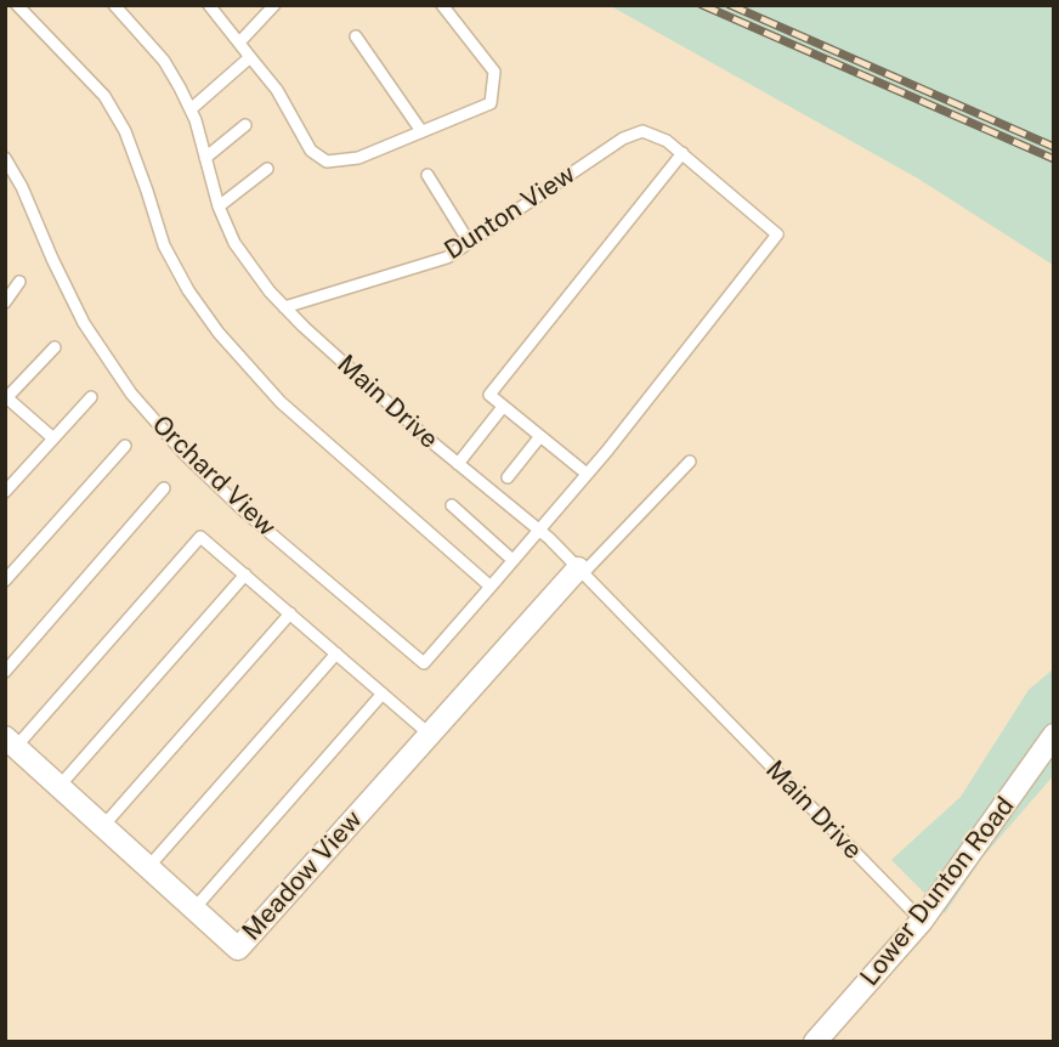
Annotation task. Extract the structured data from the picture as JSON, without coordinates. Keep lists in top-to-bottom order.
{
  "streets": {
    "street": ["Meadow View", "Lower Dunton Road"],
    "lane": ["Dunton View", "Main Drive", "Orchard View"]
  },
  "crossings": [
    ["Dunton View", "Main Drive"],
    ["Dunton View", "Orchard View"],
    ["Main Drive", "Orchard View"],
    ["Main Drive", "Meadow View"],
    ["Main Drive", "Lower Dunton Road"]
  ]
}
